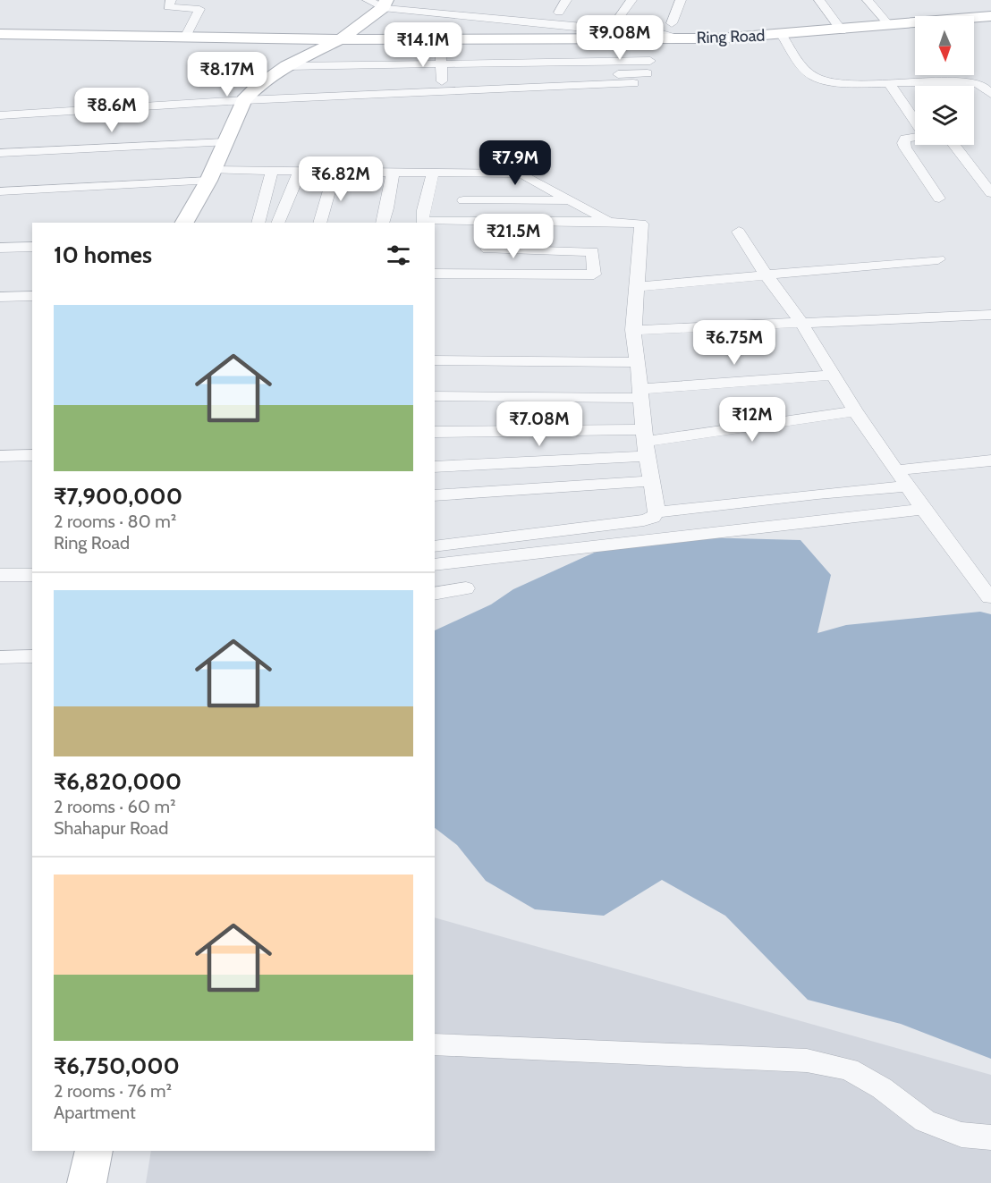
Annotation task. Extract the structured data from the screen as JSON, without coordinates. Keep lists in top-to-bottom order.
{
  "streets": {
    "main road": ["Ring Road"]
  },
  "north": "bottom",
  "page": {
    "price": [
      "₹9.08M",
      "₹14.1M",
      "₹8.17M",
      "₹8.6M",
      "₹7.9M",
      "₹6.82M",
      "₹21.5M",
      "₹6.75M",
      "₹12M",
      "₹7.08M"
    ],
    "heading": "10 homes",
    "list": [
      {
        "name": "₹7,900,000",
        "note": "2 rooms · 80 m² · Ring Road"
      },
      {
        "name": "₹6,820,000",
        "note": "2 rooms · 60 m² · Shahapur Road"
      },
      {
        "name": "₹6,750,000",
        "note": "2 rooms · 76 m² · Apartment"
      }
    ]
  }
}
